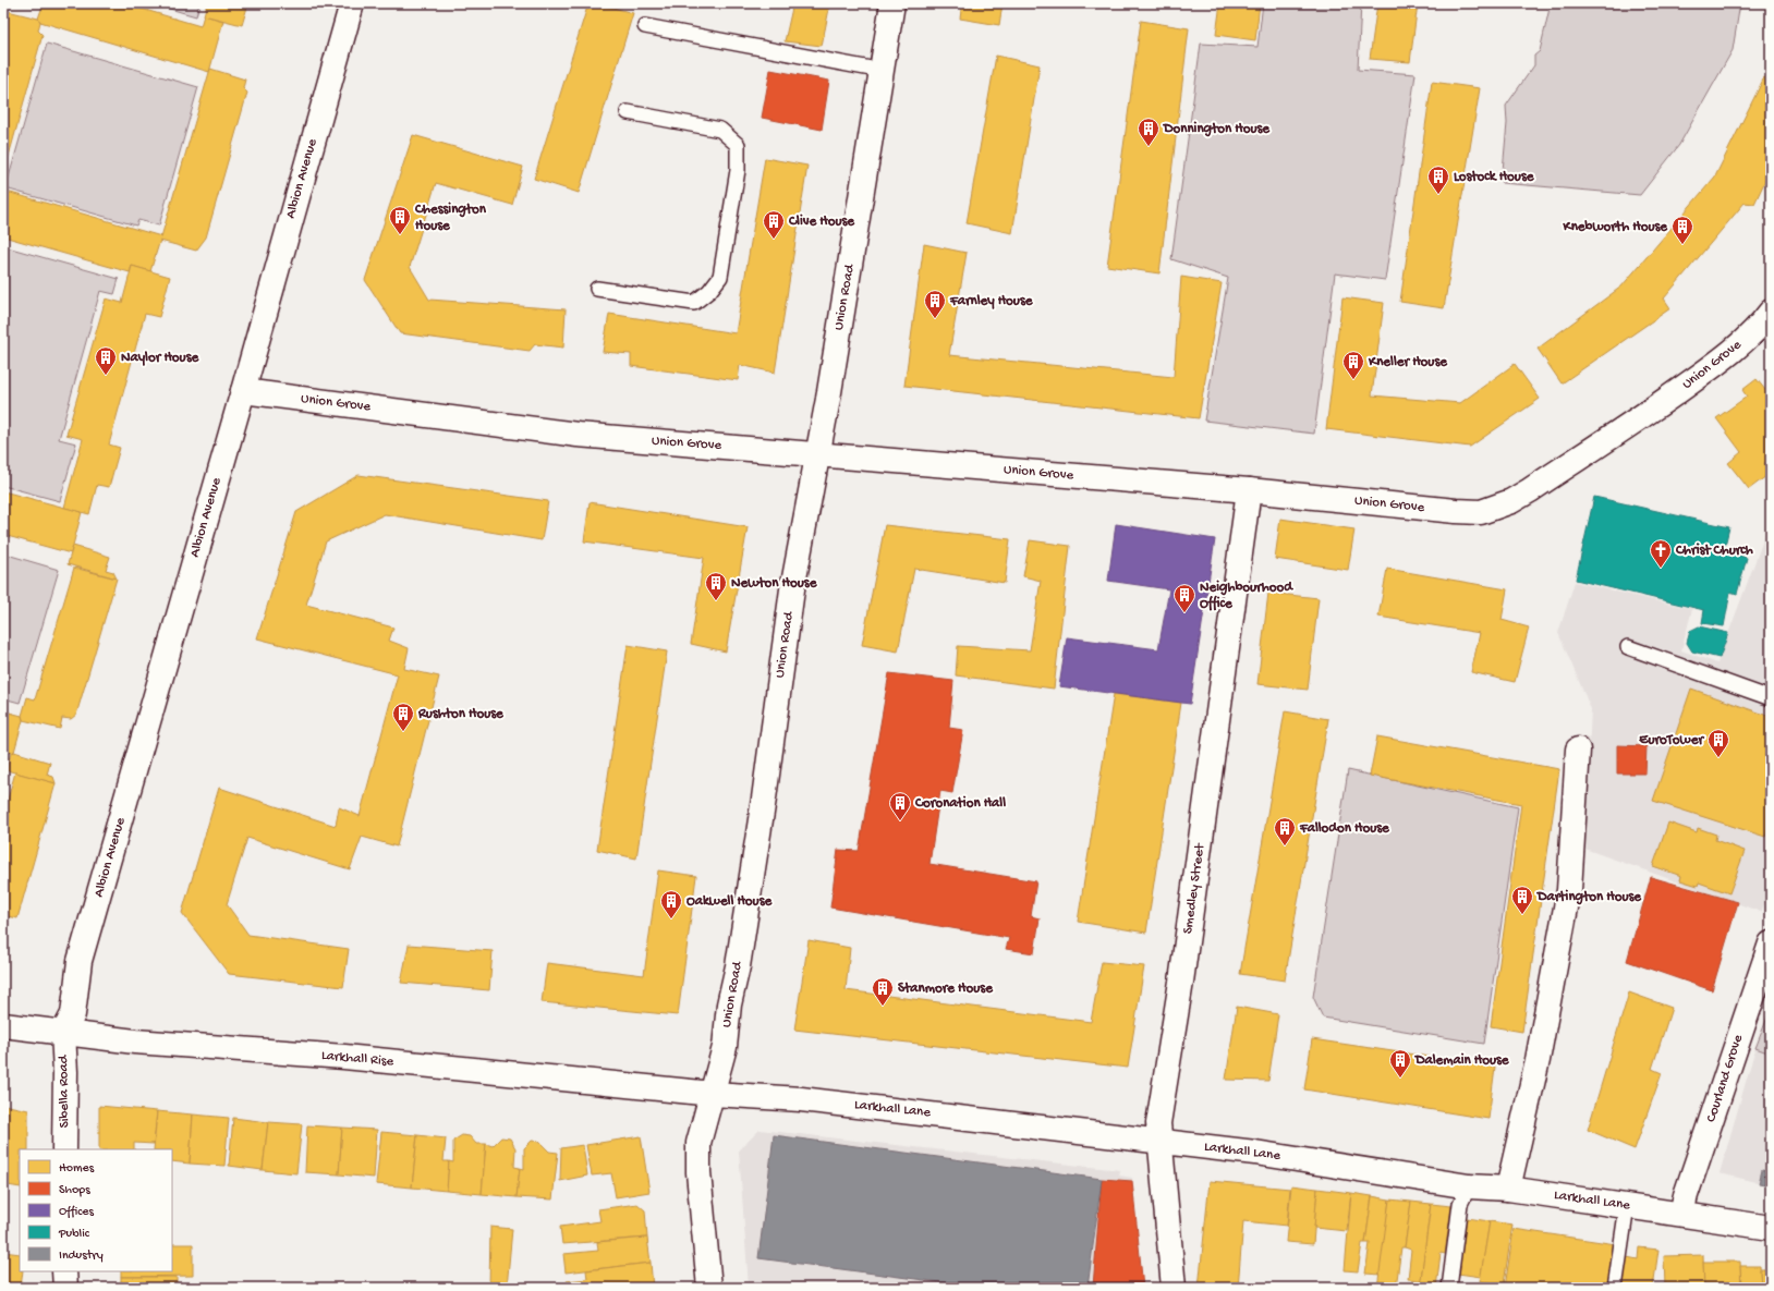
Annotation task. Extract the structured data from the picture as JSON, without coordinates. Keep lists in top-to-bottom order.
{
  "streets": {
    "street": [
      "Albion Avenue",
      "Union Road",
      "Union Grove",
      "Smedley Street",
      "Larkhall Rise",
      "Courland Grove",
      "Sibella Road",
      "Larkhall Lane"
    ]
  },
  "crossings": [
    ["Albion Avenue", "Union Grove"],
    ["Albion Avenue", "Larkhall Rise"],
    ["Albion Avenue", "Sibella Road"],
    ["Union Road", "Union Grove"],
    ["Union Road", "Larkhall Rise"],
    ["Union Road", "Larkhall Lane"],
    ["Union Grove", "Smedley Street"],
    ["Smedley Street", "Larkhall Lane"],
    ["Larkhall Rise", "Sibella Road"],
    ["Larkhall Rise", "Larkhall Lane"],
    ["Courland Grove", "Larkhall Lane"]
  ],
  "places": {
    "building": [
      "Donnington House",
      "Lostock House",
      "Chessington House",
      "Clive House",
      "Knebworth House",
      "Farnley House",
      "Naylor House",
      "Kneller House",
      "Newton House",
      "Neighbourhood Office",
      "Rushton House",
      "EuroTower",
      "Coronation Hall",
      "Fallodon House",
      "Dartington House",
      "Oakwell House",
      "Stanmore House",
      "Dalemain House"
    ],
    "church": ["Christ Church"]
  },
  "legend": [
    "Homes",
    "Shops",
    "Offices",
    "Public",
    "Industry"
  ]
}
